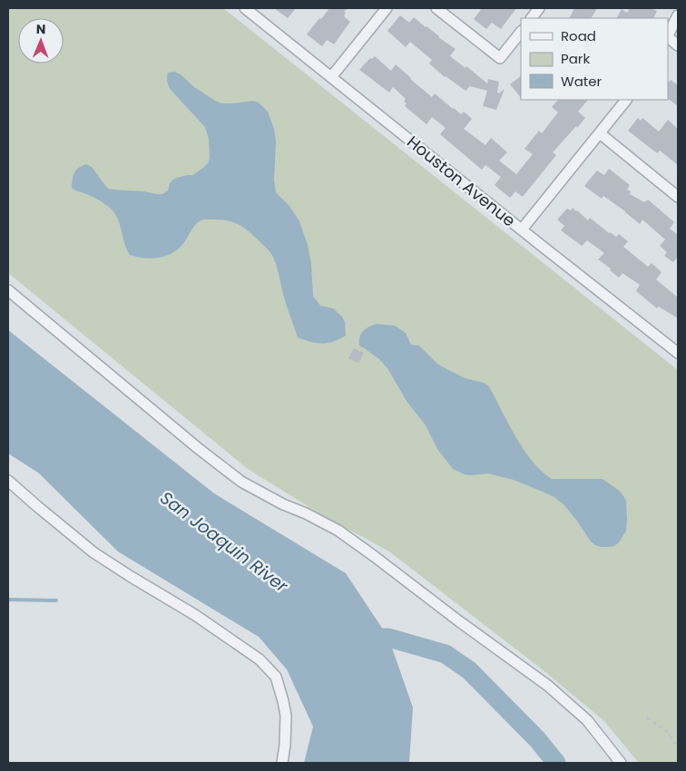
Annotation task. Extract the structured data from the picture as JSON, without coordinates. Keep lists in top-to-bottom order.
{
  "streets": {
    "street": ["Houston Avenue"]
  },
  "water": ["San Joaquin River"],
  "legend": ["Road", "Park", "Water"],
  "north": "top"
}
